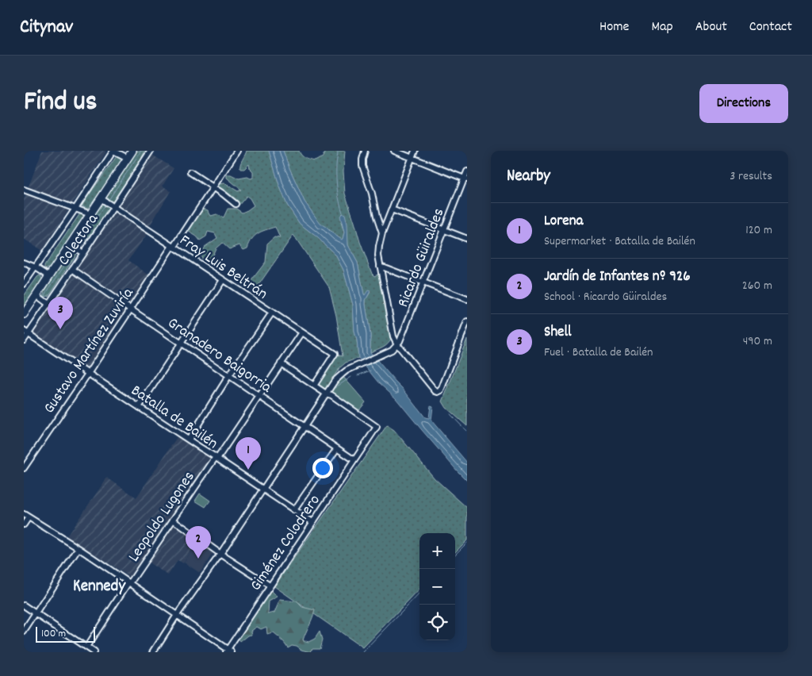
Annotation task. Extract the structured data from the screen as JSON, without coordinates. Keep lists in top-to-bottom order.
{
  "streets": {
    "street": [
      "Colectora",
      "Ricardo Güiraldes",
      "Fray Luis Beltrán",
      "Gustavo Martínez Zuviría",
      "Granadero Baigorria",
      "Batalla de Bailén",
      "Leopoldo Lugones",
      "Giménez Colodrero"
    ]
  },
  "crossings": [
    ["Colectora", "Fray Luis Beltrán"],
    ["Colectora", "Granadero Baigorria"],
    ["Colectora", "Batalla de Bailén"],
    ["Ricardo Güiraldes", "Giménez Colodrero"],
    ["Fray Luis Beltrán", "Gustavo Martínez Zuviría"],
    ["Fray Luis Beltrán", "Leopoldo Lugones"],
    ["Gustavo Martínez Zuviría", "Granadero Baigorria"],
    ["Gustavo Martínez Zuviría", "Batalla de Bailén"],
    ["Granadero Baigorria", "Leopoldo Lugones"],
    ["Granadero Baigorria", "Giménez Colodrero"],
    ["Batalla de Bailén", "Leopoldo Lugones"],
    ["Batalla de Bailén", "Giménez Colodrero"]
  ],
  "districts": ["Kennedy"],
  "scale_bar": "100 m",
  "page": {
    "header": "Citynav",
    "nav": [
      "Home",
      "Map",
      "About",
      "Contact"
    ],
    "title": "Find us",
    "buttons": "Directions",
    "heading": ["Nearby", "3 results"],
    "list": [
      {
        "mark": "1",
        "name": "Lorena",
        "note": "Supermarket · Batalla de Bailén",
        "value": "120 m"
      },
      {
        "mark": "2",
        "name": "Jardín de Infantes nº 926",
        "note": "School · Ricardo Güiraldes",
        "value": "260 m"
      },
      {
        "mark": "3",
        "name": "Shell",
        "note": "Fuel · Batalla de Bailén",
        "value": "490 m"
      }
    ],
    "pins": ["3", "1", "2"],
    "map_buttons": ["+", "−"],
    "scale": "100 m"
  }
}
